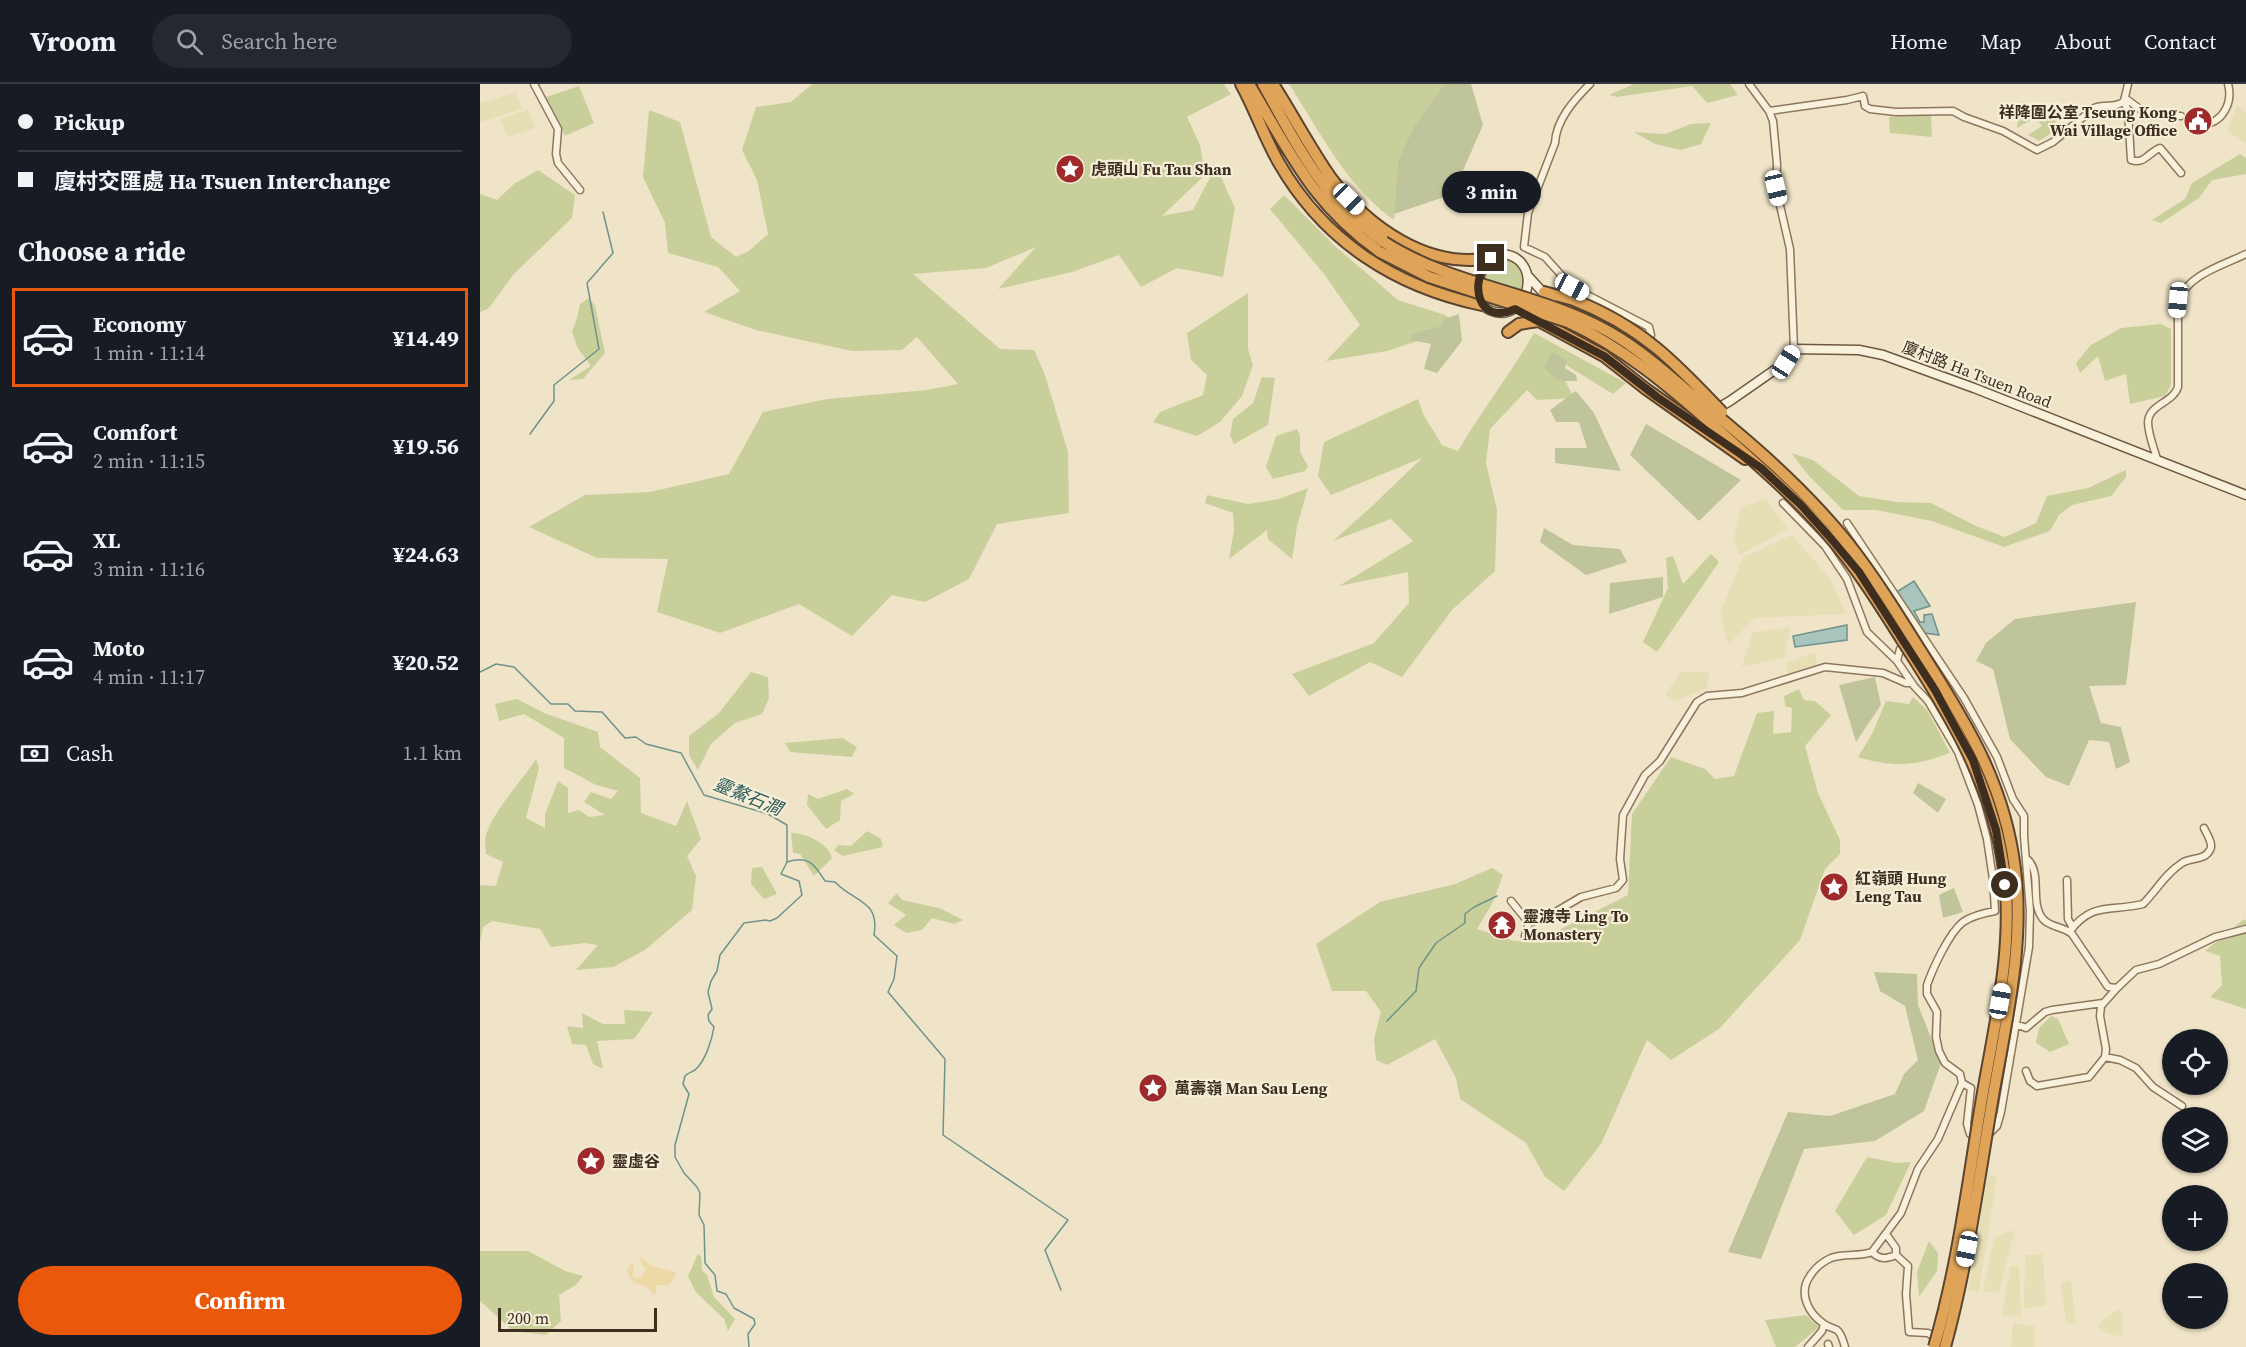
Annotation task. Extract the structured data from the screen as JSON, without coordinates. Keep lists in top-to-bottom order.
{
  "streets": {
    "street": ["廈村路 Ha Tsuen Road"]
  },
  "water": ["靈鰲石澗"],
  "places": {
    "public building": ["祥降圍公室 Tseung Kong Wai Village Office"],
    "place": [
      "虎頭山 Fu Tau Shan",
      "紅嶺頭 Hung Leng Tau",
      "萬壽嶺 Man Sau Leng",
      "靈虛谷"
    ],
    "temple": ["靈渡寺 Ling To Monastery"]
  },
  "scale_bar": "200 m",
  "page": {
    "header": "Vroom",
    "search": "Search here",
    "nav": [
      "Home",
      "Map",
      "About",
      "Contact"
    ],
    "banner": ["Pickup", "廈村交匯處 Ha Tsuen Interchange"],
    "bubble": "3 min",
    "heading": "Choose a ride",
    "list": [
      {
        "name": "Economy",
        "note": "1 min · 11:14",
        "value": "¥14.49"
      },
      {
        "name": "Comfort",
        "note": "2 min · 11:15",
        "value": "¥19.56"
      },
      {
        "name": "XL",
        "note": "3 min · 11:16",
        "value": "¥24.63"
      },
      {
        "name": "Moto",
        "note": "4 min · 11:17",
        "value": "¥20.52"
      }
    ],
    "pay": ["Cash", "1.1 km"],
    "map_buttons": ["+", "−"],
    "buttons": "Confirm",
    "scale": "200 m"
  }
}
